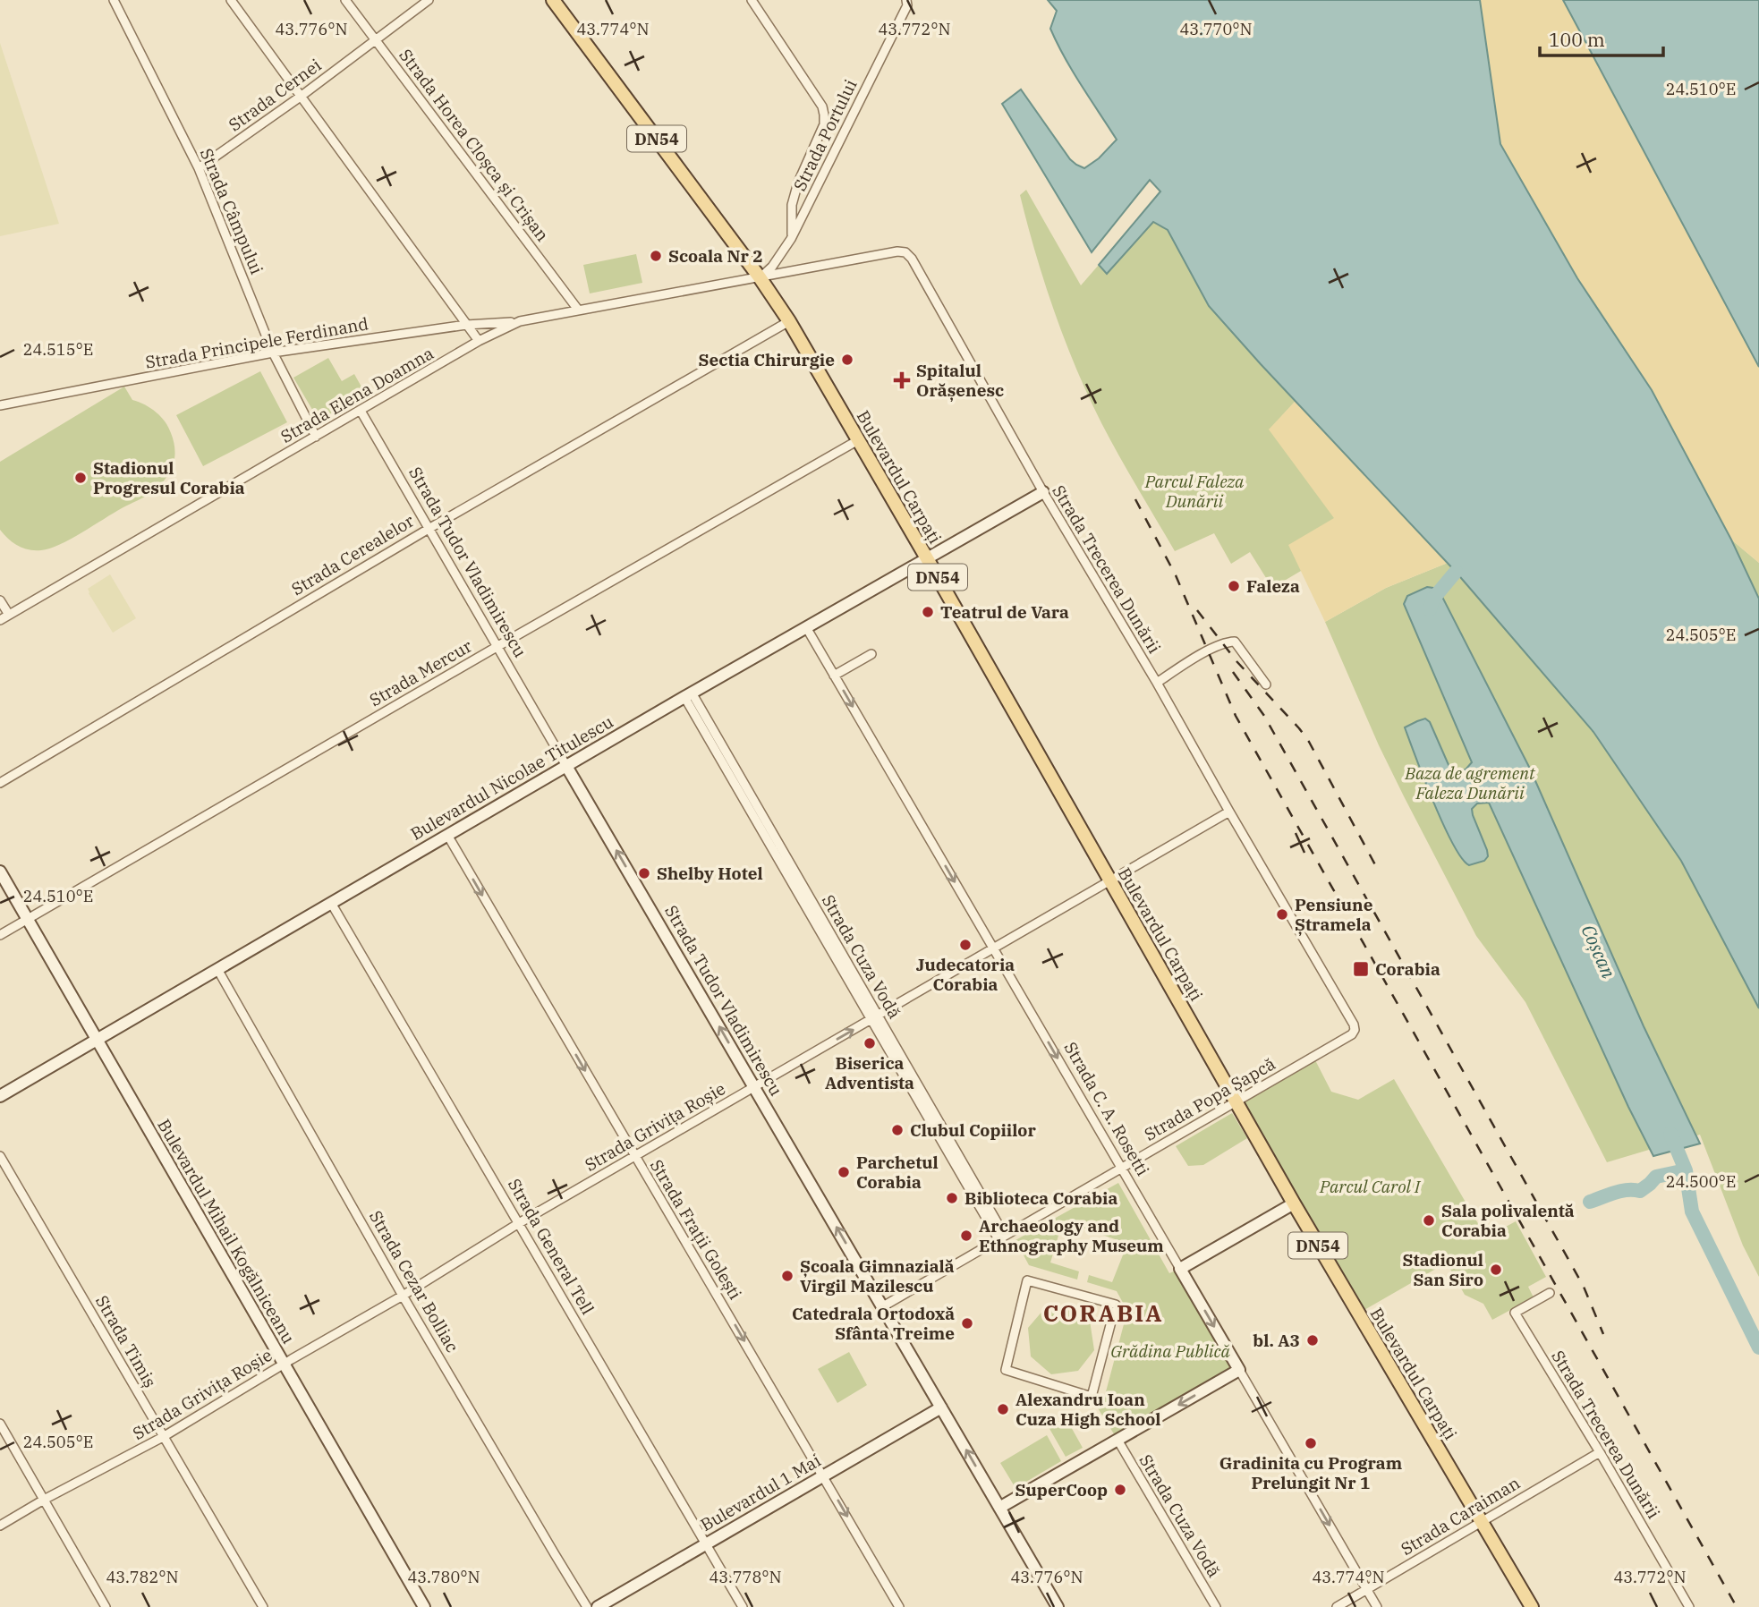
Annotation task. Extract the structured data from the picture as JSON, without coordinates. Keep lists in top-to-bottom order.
{
  "streets": {
    "main road": ["DN54", "Bulevardul Carpați"],
    "street": [
      "Strada Cernei",
      "Strada Portului",
      "Strada Horea Cloșca și Crișan",
      "Strada Câmpului",
      "Strada Principele Ferdinand",
      "Strada Elena Doamna",
      "Strada Cerealelor",
      "Strada Tudor Vladimirescu",
      "Strada Trecerea Dunării",
      "Strada Mercur",
      "Bulevardul Nicolae Titulescu",
      "Strada Cuza Vodă",
      "Strada Popa Șapcă",
      "Strada C. A. Rosetti",
      "Strada Grivița Roșie",
      "Strada Frații Golești",
      "Bulevardul Mihail Kogălniceanu",
      "Strada General Tell",
      "Strada Cezar Bolliac",
      "Strada Timiș",
      "Bulevardul 1 Mai",
      "Strada Caraiman"
    ]
  },
  "crossings": [
    ["Strada Cernei", "Strada Horea Cloșca și Crișan"],
    ["Strada Cernei", "Strada Câmpului"],
    ["Strada Portului", "DN54"],
    ["Strada Portului", "Strada Elena Doamna"],
    ["Strada Portului", "Bulevardul Carpați"],
    ["Strada Portului", "Strada Trecerea Dunării"],
    ["DN54", "Strada Elena Doamna"],
    ["DN54", "Bulevardul Carpați"],
    ["DN54", "Strada Trecerea Dunării"],
    ["Strada Horea Cloșca și Crișan", "Strada Elena Doamna"],
    ["Strada Câmpului", "Strada Principele Ferdinand"],
    ["Strada Câmpului", "Strada Elena Doamna"],
    ["Strada Principele Ferdinand", "Strada Elena Doamna"],
    ["Strada Elena Doamna", "Bulevardul Carpați"],
    ["Strada Elena Doamna", "Strada Tudor Vladimirescu"],
    ["Strada Elena Doamna", "Strada Trecerea Dunării"],
    ["Bulevardul Carpați", "Strada Cerealelor"],
    ["Bulevardul Carpați", "Strada Trecerea Dunării"],
    ["Bulevardul Carpați", "Strada Mercur"],
    ["Bulevardul Carpați", "Bulevardul Nicolae Titulescu"],
    ["Bulevardul Carpați", "Strada Popa Șapcă"],
    ["Bulevardul Carpați", "Strada Grivița Roșie"],
    ["Bulevardul Carpați", "Strada Caraiman"],
    ["Strada Cerealelor", "Strada Tudor Vladimirescu"],
    ["Strada Tudor Vladimirescu", "Strada Mercur"],
    ["Strada Tudor Vladimirescu", "Bulevardul Nicolae Titulescu"],
    ["Strada Tudor Vladimirescu", "Strada Popa Șapcă"],
    ["Strada Tudor Vladimirescu", "Strada Grivița Roșie"],
    ["Strada Tudor Vladimirescu", "Bulevardul 1 Mai"],
    ["Strada Trecerea Dunării", "Bulevardul Nicolae Titulescu"],
    ["Strada Trecerea Dunării", "Strada Popa Șapcă"],
    ["Strada Trecerea Dunării", "Strada Grivița Roșie"],
    ["Strada Trecerea Dunării", "Strada Caraiman"],
    ["Strada Mercur", "Bulevardul Mihail Kogălniceanu"],
    ["Bulevardul Nicolae Titulescu", "Strada Cuza Vodă"],
    ["Bulevardul Nicolae Titulescu", "Strada C. A. Rosetti"],
    ["Bulevardul Nicolae Titulescu", "Strada Frații Golești"],
    ["Bulevardul Nicolae Titulescu", "Bulevardul Mihail Kogălniceanu"],
    ["Bulevardul Nicolae Titulescu", "Strada General Tell"],
    ["Bulevardul Nicolae Titulescu", "Strada Cezar Bolliac"],
    ["Strada Cuza Vodă", "Strada Popa Șapcă"],
    ["Strada Cuza Vodă", "Strada Grivița Roșie"],
    ["Strada Popa Șapcă", "Strada C. A. Rosetti"],
    ["Strada C. A. Rosetti", "Strada Grivița Roșie"],
    ["Strada C. A. Rosetti", "Strada Caraiman"],
    ["Strada Grivița Roșie", "Strada Frații Golești"],
    ["Strada Grivița Roșie", "Bulevardul Mihail Kogălniceanu"],
    ["Strada Grivița Roșie", "Strada General Tell"],
    ["Strada Grivița Roșie", "Strada Cezar Bolliac"],
    ["Strada Grivița Roșie", "Strada Timiș"],
    ["Strada Frații Golești", "Bulevardul 1 Mai"],
    ["Strada General Tell", "Bulevardul 1 Mai"]
  ],
  "one_way": ["Strada Tudor Vladimirescu", "Strada C. A. Rosetti", "Strada Frații Golești"],
  "districts": ["CORABIA"],
  "water": ["Coșcan"],
  "parks": [
    "Parcul Faleza Dunării",
    "Baza de agrement Faleza Dunării",
    "Parcul Carol I",
    "Grădina Publică"
  ],
  "places": {
    "other": [
      "Scoala Nr 2",
      "Sectia Chirurgie",
      "Stadionul Progresul Corabia",
      "Faleza",
      "Teatrul de Vara",
      "Shelby Hotel",
      "Pensiune Ștramela",
      "Judecatoria Corabia",
      "Biserica Adventista",
      "Clubul Copiilor",
      "Parchetul Corabia",
      "Biblioteca Corabia",
      "Sala polivalentă Corabia",
      "Archaeology and Ethnography Museum",
      "Stadionul San Siro",
      "Școala Gimnazială Virgil Mazilescu",
      "Catedrala Ortodoxă Sfânta Treime",
      "bl. A3",
      "Alexandru Ioan Cuza High School",
      "Gradinita cu Program Prelungit Nr 1",
      "SuperCoop"
    ],
    "health": ["Spitalul Orășenesc"],
    "transit": ["Corabia"]
  },
  "scale_bar": "100 m",
  "coordinates": [
    "43.776°N",
    "43.774°N",
    "43.772°N",
    "43.770°N",
    "24.510°E",
    "24.515°E",
    "24.505°E",
    "24.500°E",
    "43.782°N",
    "43.780°N",
    "43.778°N"
  ]
}
